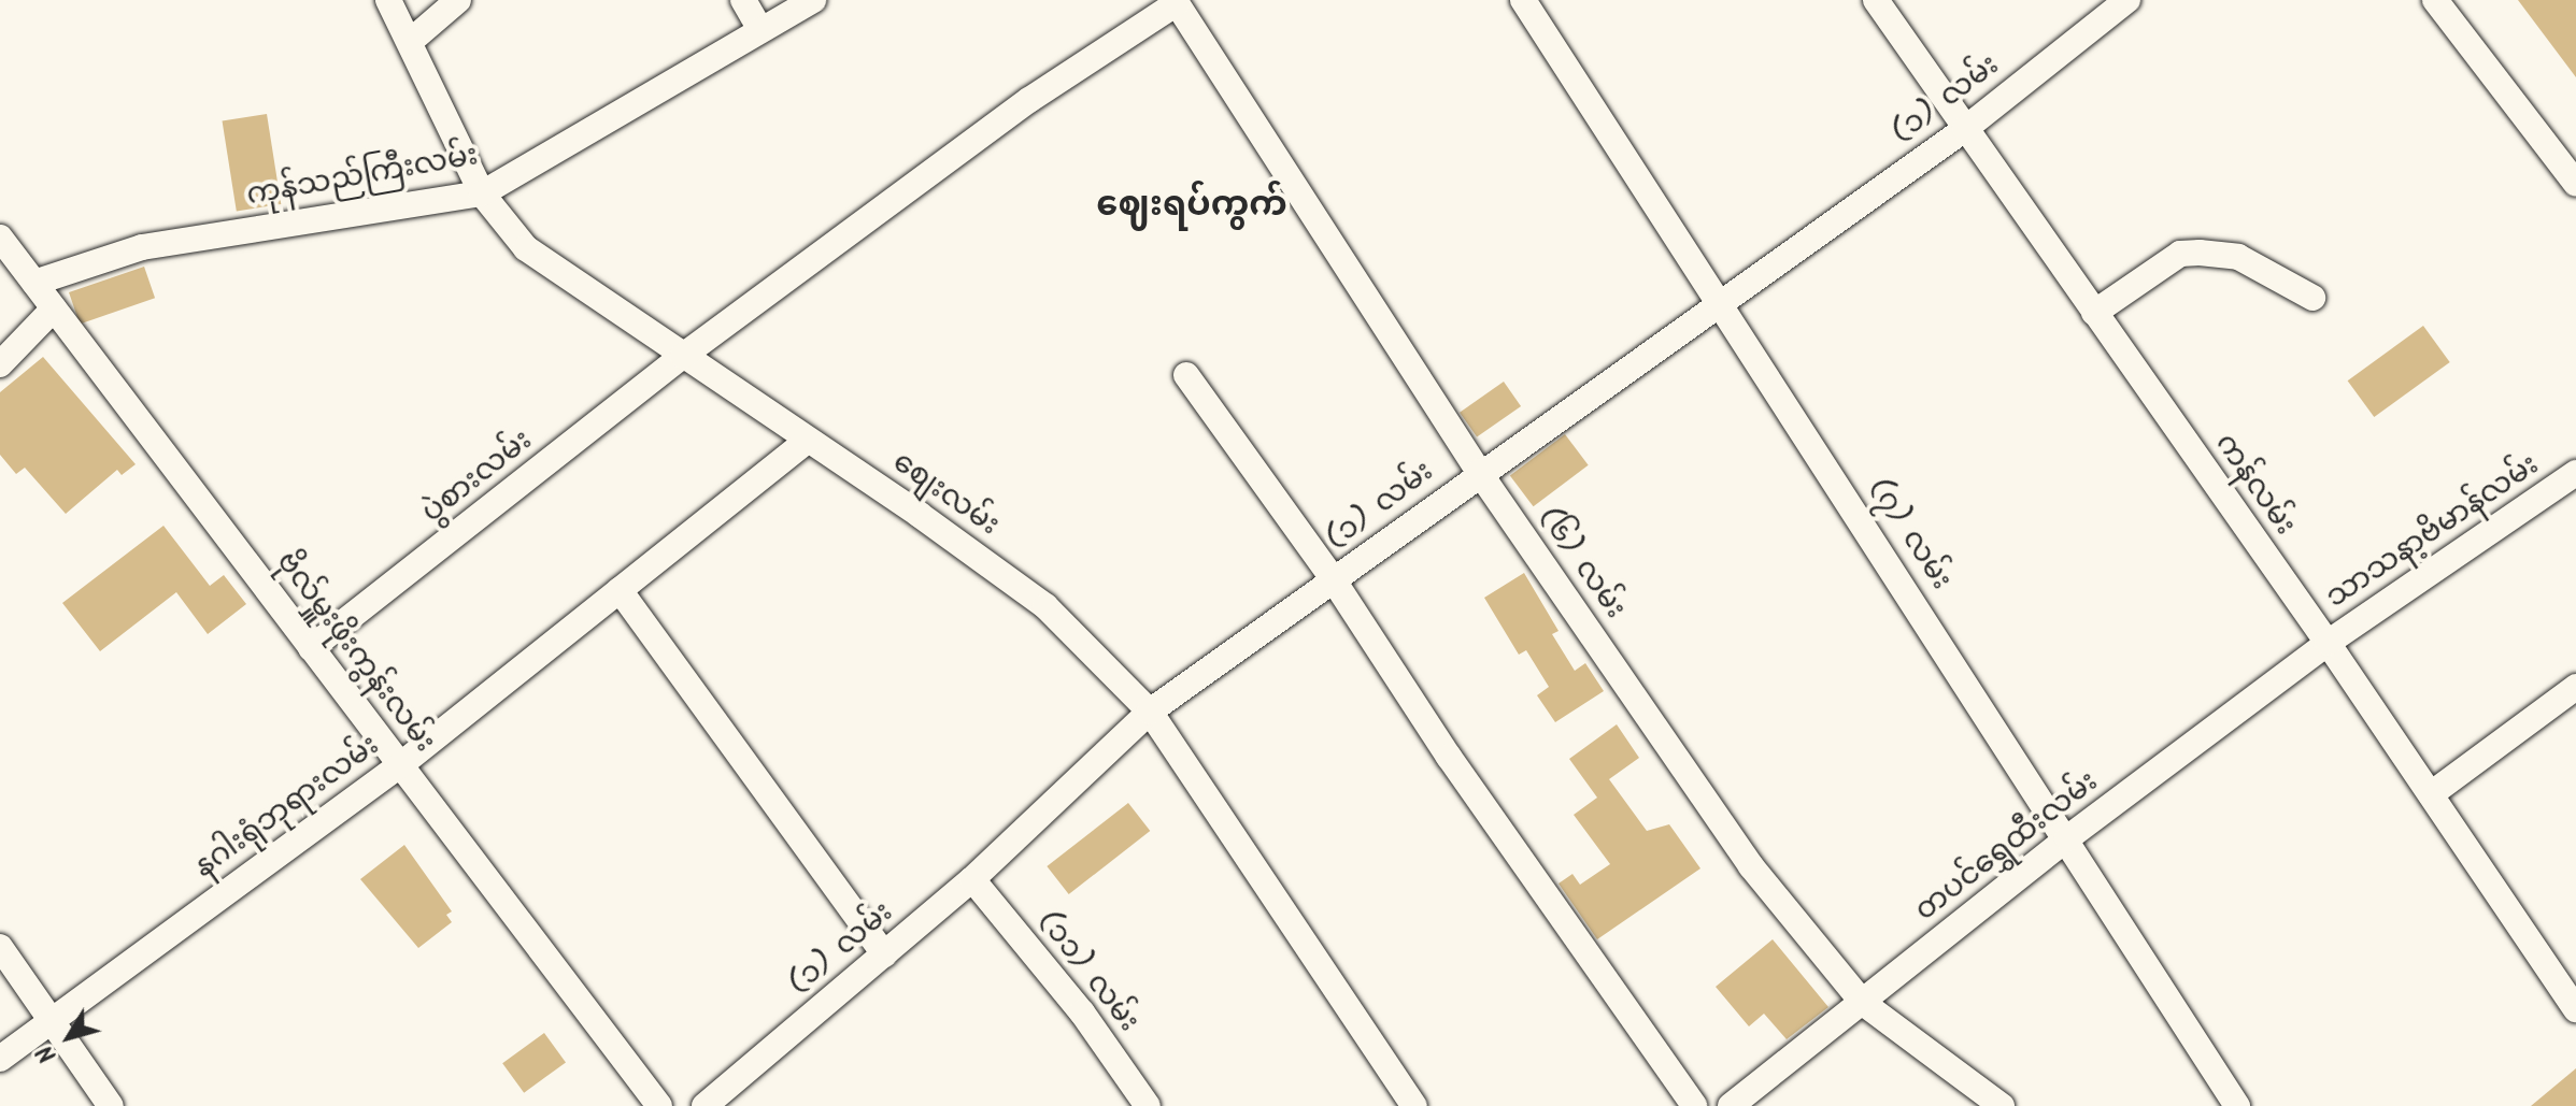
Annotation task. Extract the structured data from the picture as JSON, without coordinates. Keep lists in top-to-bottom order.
{
  "streets": {
    "street": [
      "(၁) လမ်း",
      "ကုန်သည်ကြီးလမ်း",
      "ပွဲစားလမ်း",
      "ကန်လမ်း",
      "စျေးလမ်း",
      "သာသနာ့ဗိမာန်လမ်း",
      "(၇) လမ်း",
      "(၆) လမ်း",
      "ဗိုလ်မှူးဖိုးကွန်းလမ်း",
      "နဂါးရုံဘုရားလမ်း",
      "တပင်ရွှေထီးလမ်း",
      "(၁၁) လမ်း"
    ]
  },
  "crossings": [
    ["(၁) လမ်း", "ကန်လမ်း"],
    ["(၁) လမ်း", "စျေးလမ်း"],
    ["(၁) လမ်း", "(၇) လမ်း"],
    ["(၁) လမ်း", "(၆) လမ်း"],
    ["(၁) လမ်း", "(၁၁) လမ်း"],
    ["ကုန်သည်ကြီးလမ်း", "စျေးလမ်း"],
    ["ကုန်သည်ကြီးလမ်း", "ဗိုလ်မှူးဖိုးကွန်းလမ်း"],
    ["ပွဲစားလမ်း", "စျေးလမ်း"],
    ["ပွဲစားလမ်း", "(၆) လမ်း"],
    ["ပွဲစားလမ်း", "ဗိုလ်မှူးဖိုးကွန်းလမ်း"],
    ["ကန်လမ်း", "သာသနာ့ဗိမာန်လမ်း"],
    ["ကန်လမ်း", "တပင်ရွှေထီးလမ်း"],
    ["စျေးလမ်း", "နဂါးရုံဘုရားလမ်း"],
    ["သာသနာ့ဗိမာန်လမ်း", "တပင်ရွှေထီးလမ်း"],
    ["(၇) လမ်း", "တပင်ရွှေထီးလမ်း"],
    ["(၆) လမ်း", "တပင်ရွှေထီးလမ်း"],
    ["ဗိုလ်မှူးဖိုးကွန်းလမ်း", "နဂါးရုံဘုရားလမ်း"]
  ],
  "districts": ["ဈေးရပ်ကွက်"],
  "north": "bottom left"
}
